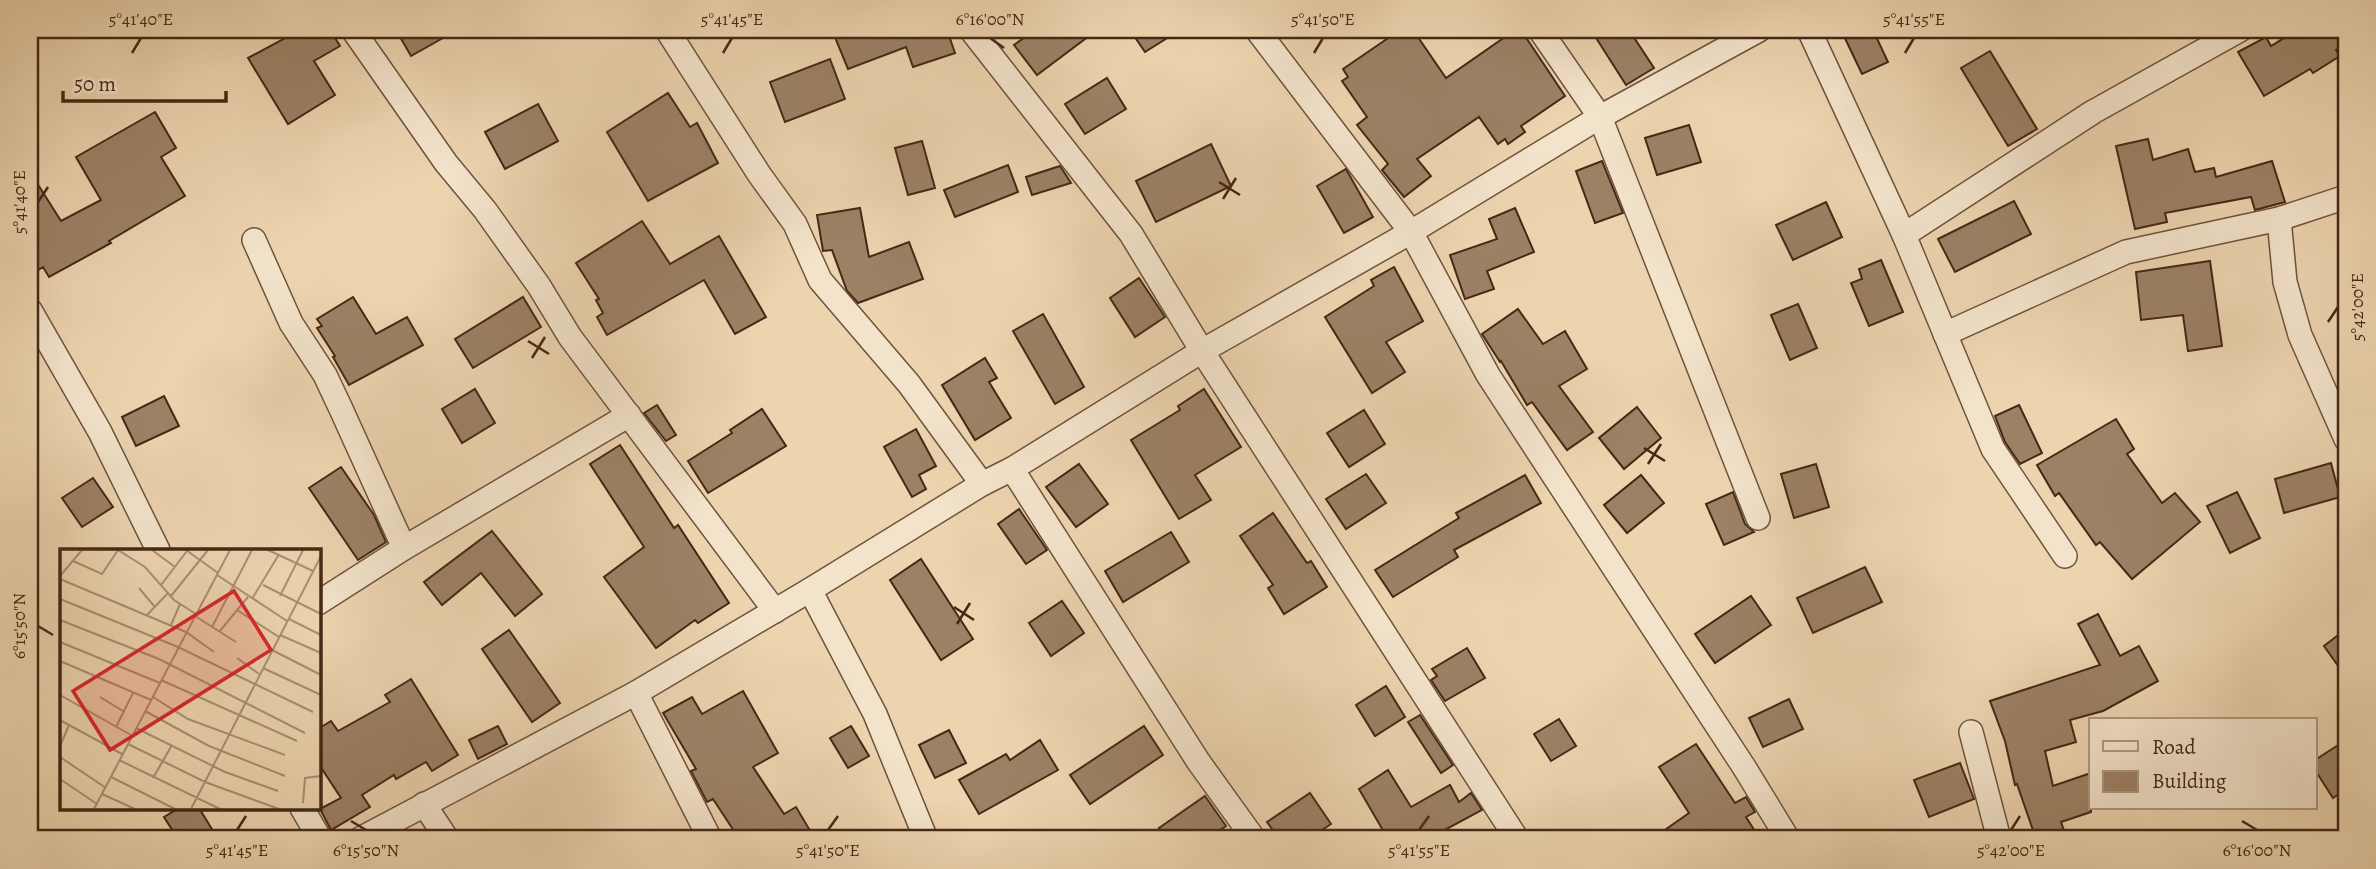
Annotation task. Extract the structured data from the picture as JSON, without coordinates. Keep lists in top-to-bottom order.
{
  "legend": ["Road", "Building"],
  "scale_bar": "50 m",
  "coordinates": [
    "5°41'40\"E",
    "5°41'45\"E",
    "6°16'00\"N",
    "5°41'50\"E",
    "5°41'55\"E",
    "5°42'00\"E",
    "6°15'50\"N"
  ]
}
